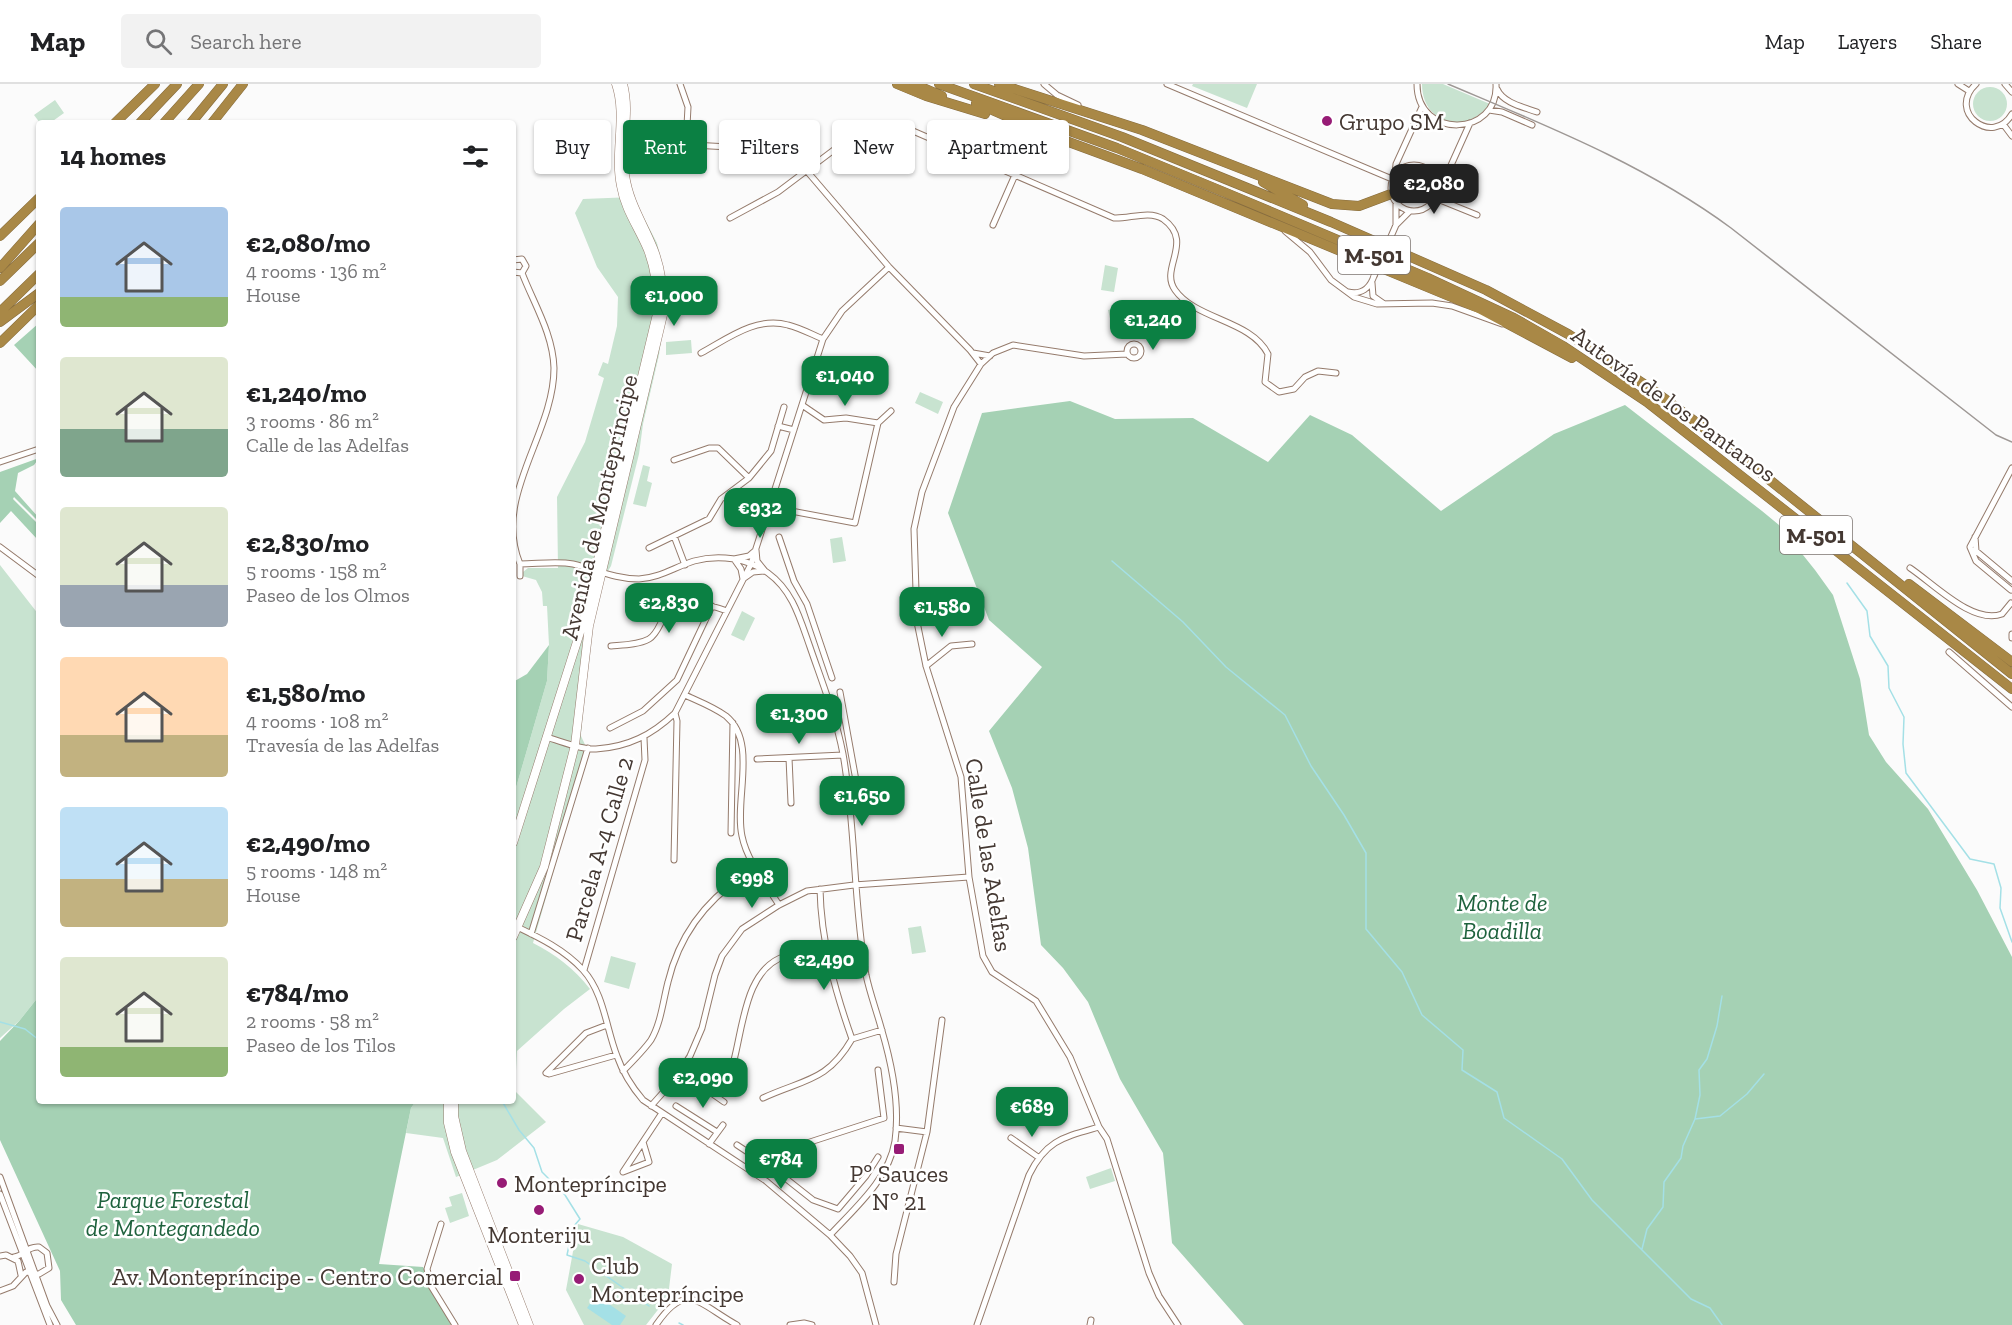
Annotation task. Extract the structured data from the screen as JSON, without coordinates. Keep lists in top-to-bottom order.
{
  "streets": {
    "highway": ["M-501", "Autovía de los Pantanos"],
    "street": ["Avenida de Montepríncipe", "Parcela A-4 Calle 2", "Calle de las Adelfas"]
  },
  "parks": ["Monte de Boadilla", "Parque Forestal de Montegandedo"],
  "places": {
    "other": [
      "Grupo SM",
      "Montepríncipe",
      "Monteriju",
      "Club Montepríncipe"
    ],
    "transit": ["Pº Sauces Nº 21", "Av. Montepríncipe - Centro Comercial"]
  },
  "page": {
    "header": "Map",
    "search": "Search here",
    "nav": ["Map", "Layers", "Share"],
    "chip": [
      "Buy",
      "Rent",
      "Filters",
      "New",
      "Apartment"
    ],
    "heading": "14 homes",
    "price": [
      "€2,080",
      "€1,000",
      "€1,240",
      "€1,040",
      "€932",
      "€2,830",
      "€1,580",
      "€1,300",
      "€1,650",
      "€998",
      "€2,490",
      "€2,090",
      "€689",
      "€784"
    ],
    "list": [
      {
        "name": "€2,080/mo",
        "note": "4 rooms · 136 m² · House"
      },
      {
        "name": "€1,240/mo",
        "note": "3 rooms · 86 m² · Calle de las Adelfas"
      },
      {
        "name": "€2,830/mo",
        "note": "5 rooms · 158 m² · Paseo de los Olmos"
      },
      {
        "name": "€1,580/mo",
        "note": "4 rooms · 108 m² · Travesía de las Adelfas"
      },
      {
        "name": "€2,490/mo",
        "note": "5 rooms · 148 m² · House"
      },
      {
        "name": "€784/mo",
        "note": "2 rooms · 58 m² · Paseo de los Tilos"
      }
    ]
  }
}
